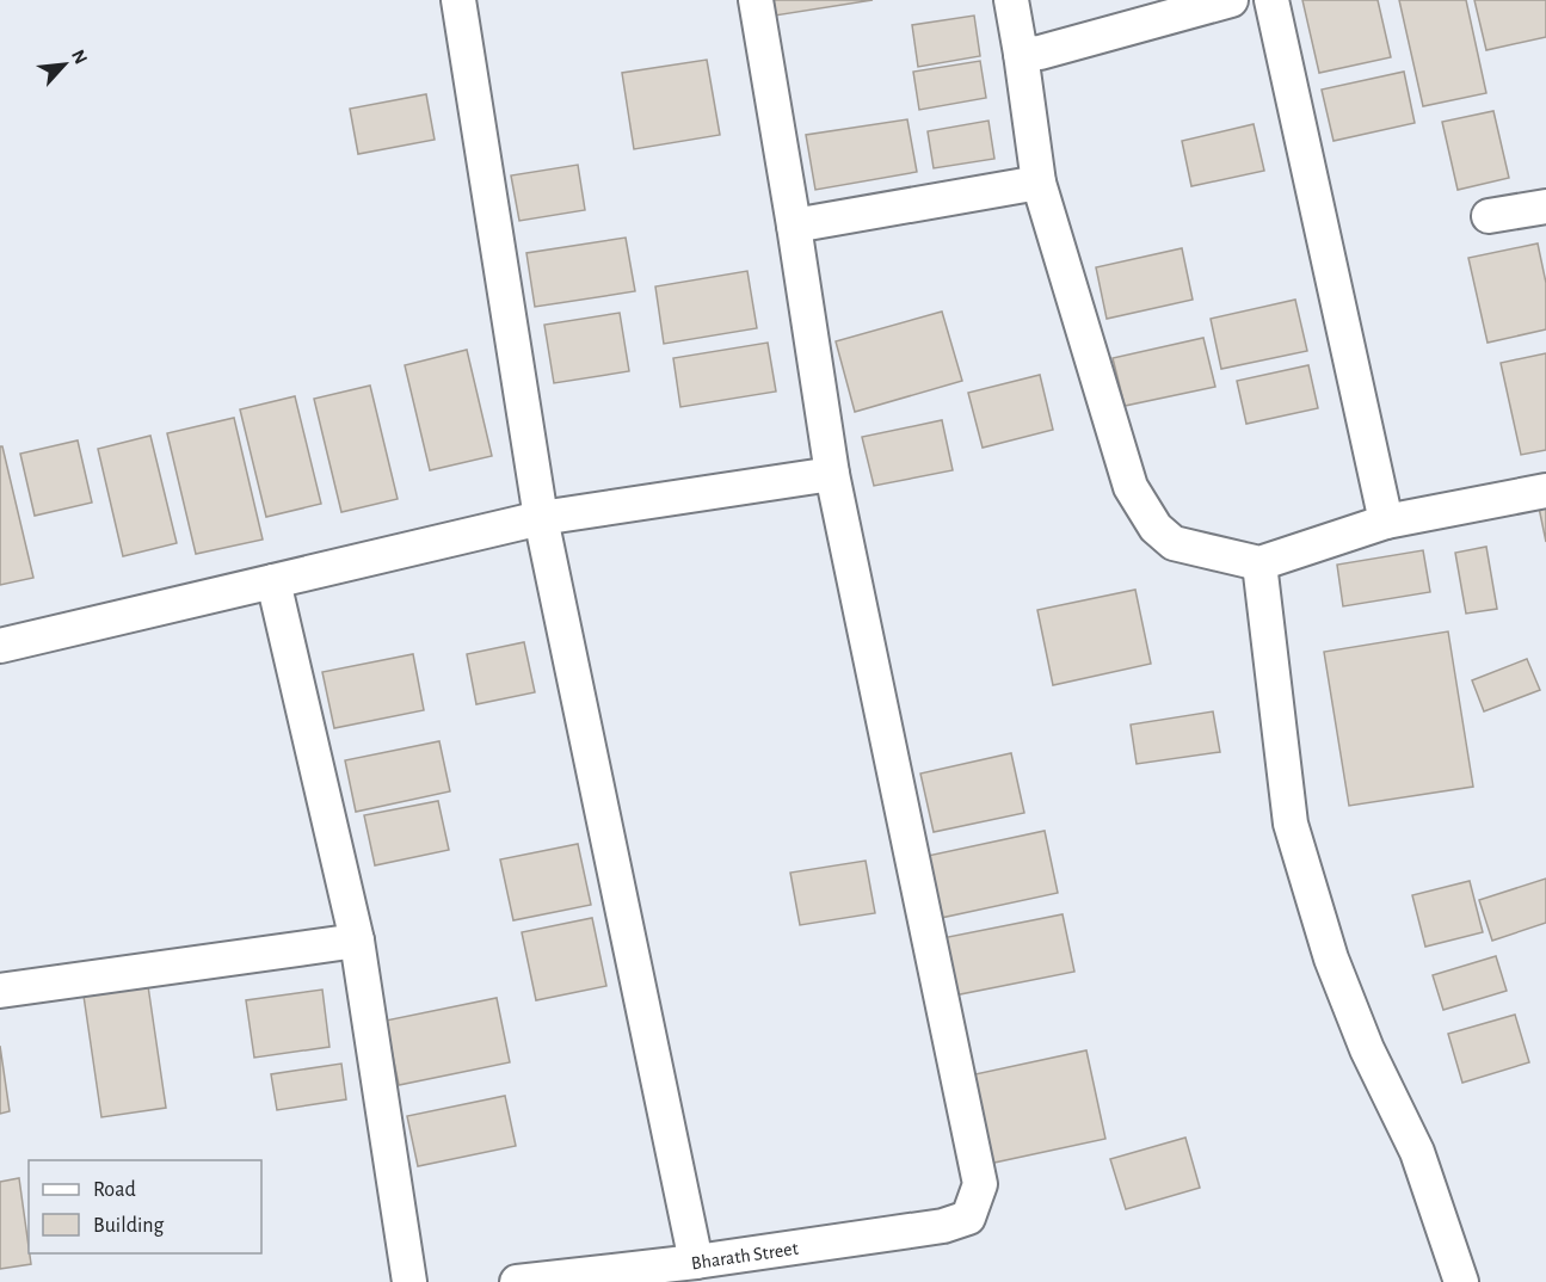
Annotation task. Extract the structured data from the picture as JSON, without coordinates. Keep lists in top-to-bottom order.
{
  "streets": {
    "street": ["Bharath Street"]
  },
  "legend": ["Road", "Building"],
  "north": "top right"
}
